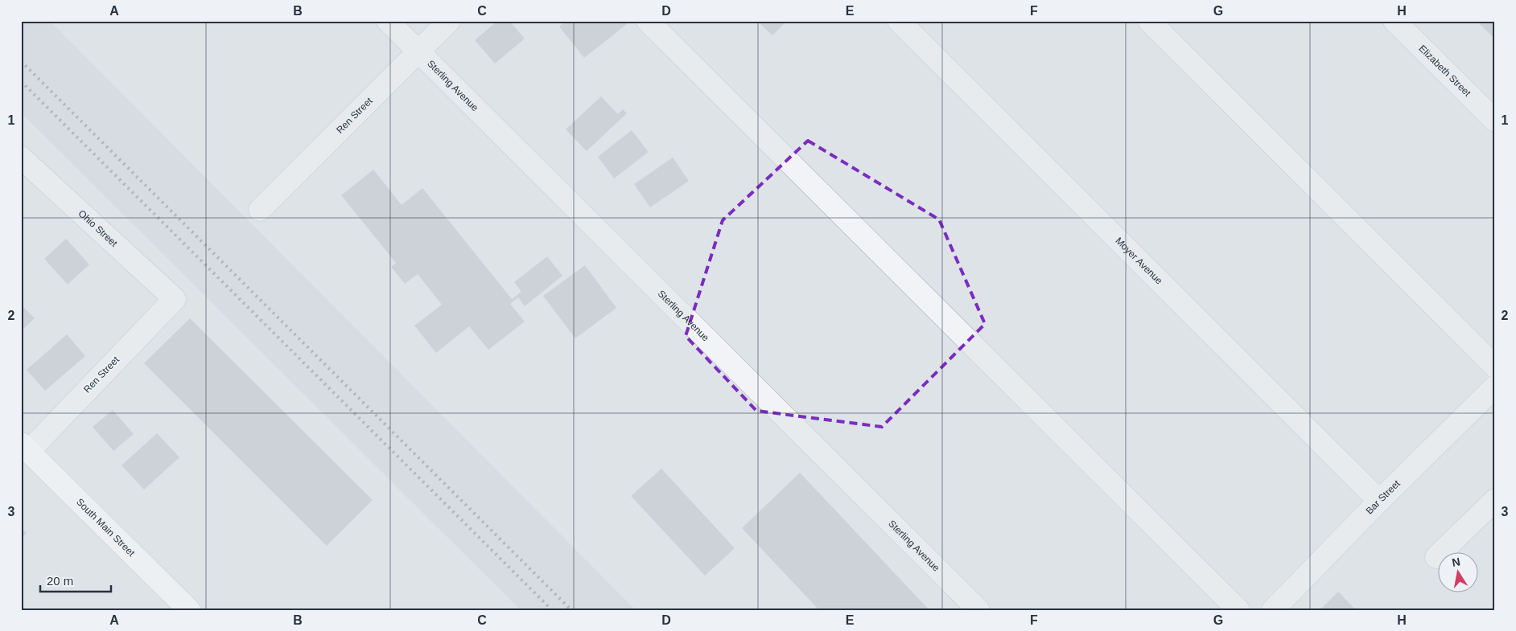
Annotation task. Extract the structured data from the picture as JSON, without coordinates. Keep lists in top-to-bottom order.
{
  "streets": {
    "main road": ["South Main Street"],
    "street": [
      "Elizabeth Street",
      "Sterling Avenue",
      "Ren Street",
      "Ohio Street",
      "Moyer Avenue",
      "Bar Street"
    ]
  },
  "crossings": [
    ["Sterling Avenue", "Ren Street"],
    ["Ren Street", "Ohio Street"],
    ["Ren Street", "South Main Street"],
    ["Moyer Avenue", "Bar Street"]
  ],
  "scale_bar": "20 m",
  "north": "top",
  "grid": {
    "columns": [
      "A",
      "B",
      "C",
      "D",
      "E",
      "F",
      "G",
      "H"
    ],
    "rows": ["1", "2", "3"]
  }
}
